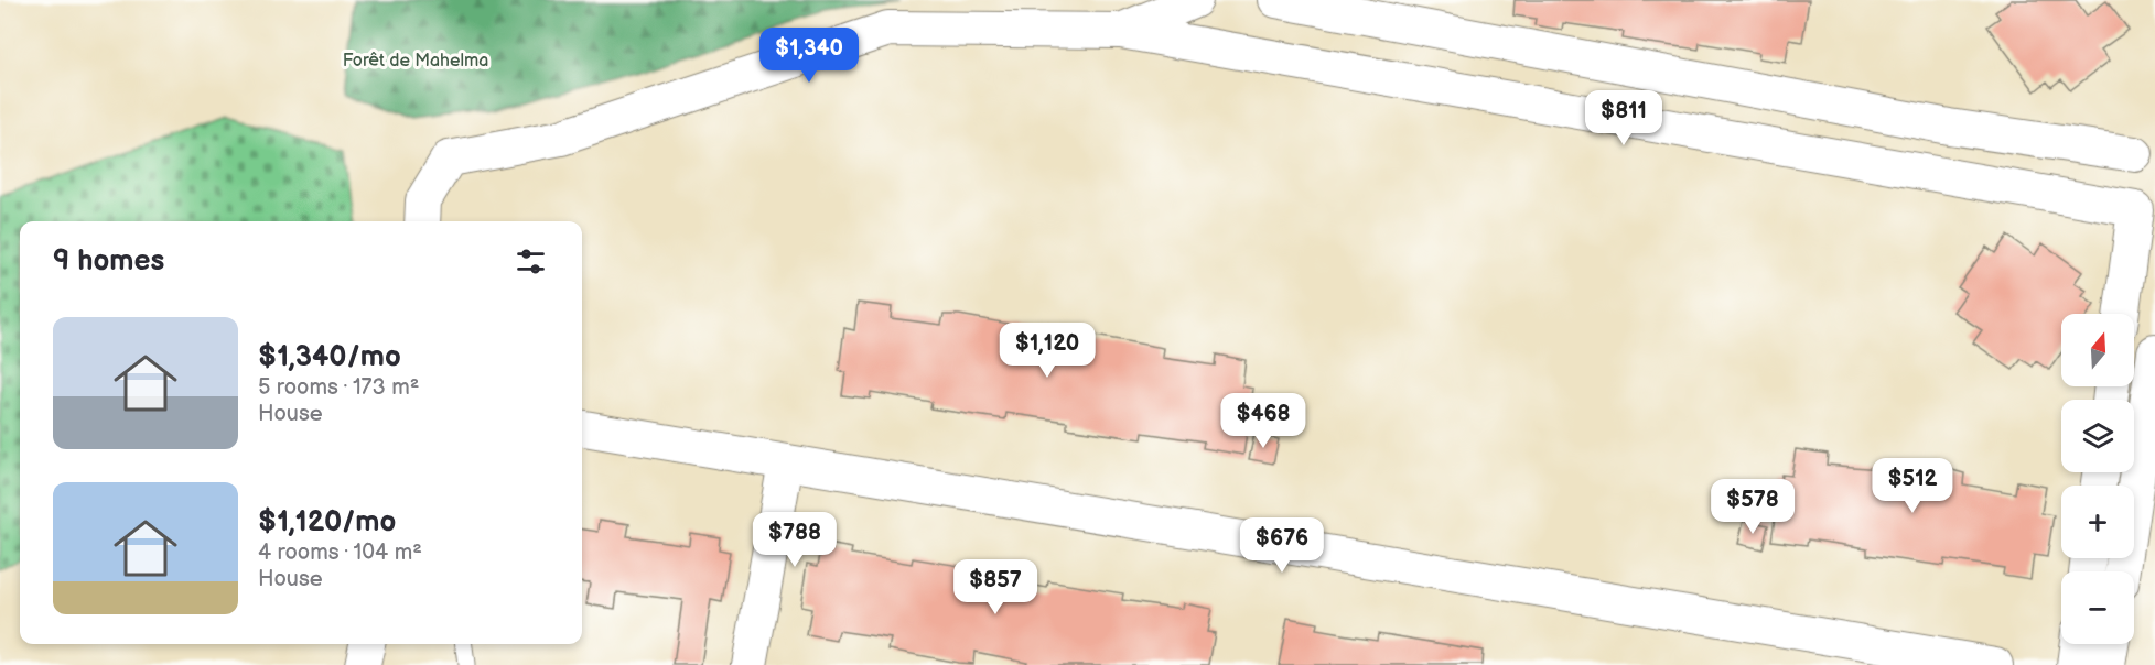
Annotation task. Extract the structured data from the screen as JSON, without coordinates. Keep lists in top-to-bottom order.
{
  "parks": ["Forêt de Mahelma"],
  "north": "top",
  "page": {
    "price": [
      "$1,340",
      "$811",
      "$1,120",
      "$468",
      "$512",
      "$578",
      "$788",
      "$676",
      "$857"
    ],
    "heading": "9 homes",
    "list": [
      {
        "name": "$1,340/mo",
        "note": "5 rooms · 173 m² · House"
      },
      {
        "name": "$1,120/mo",
        "note": "4 rooms · 104 m² · House"
      }
    ],
    "map_buttons": ["+", "−"]
  }
}
